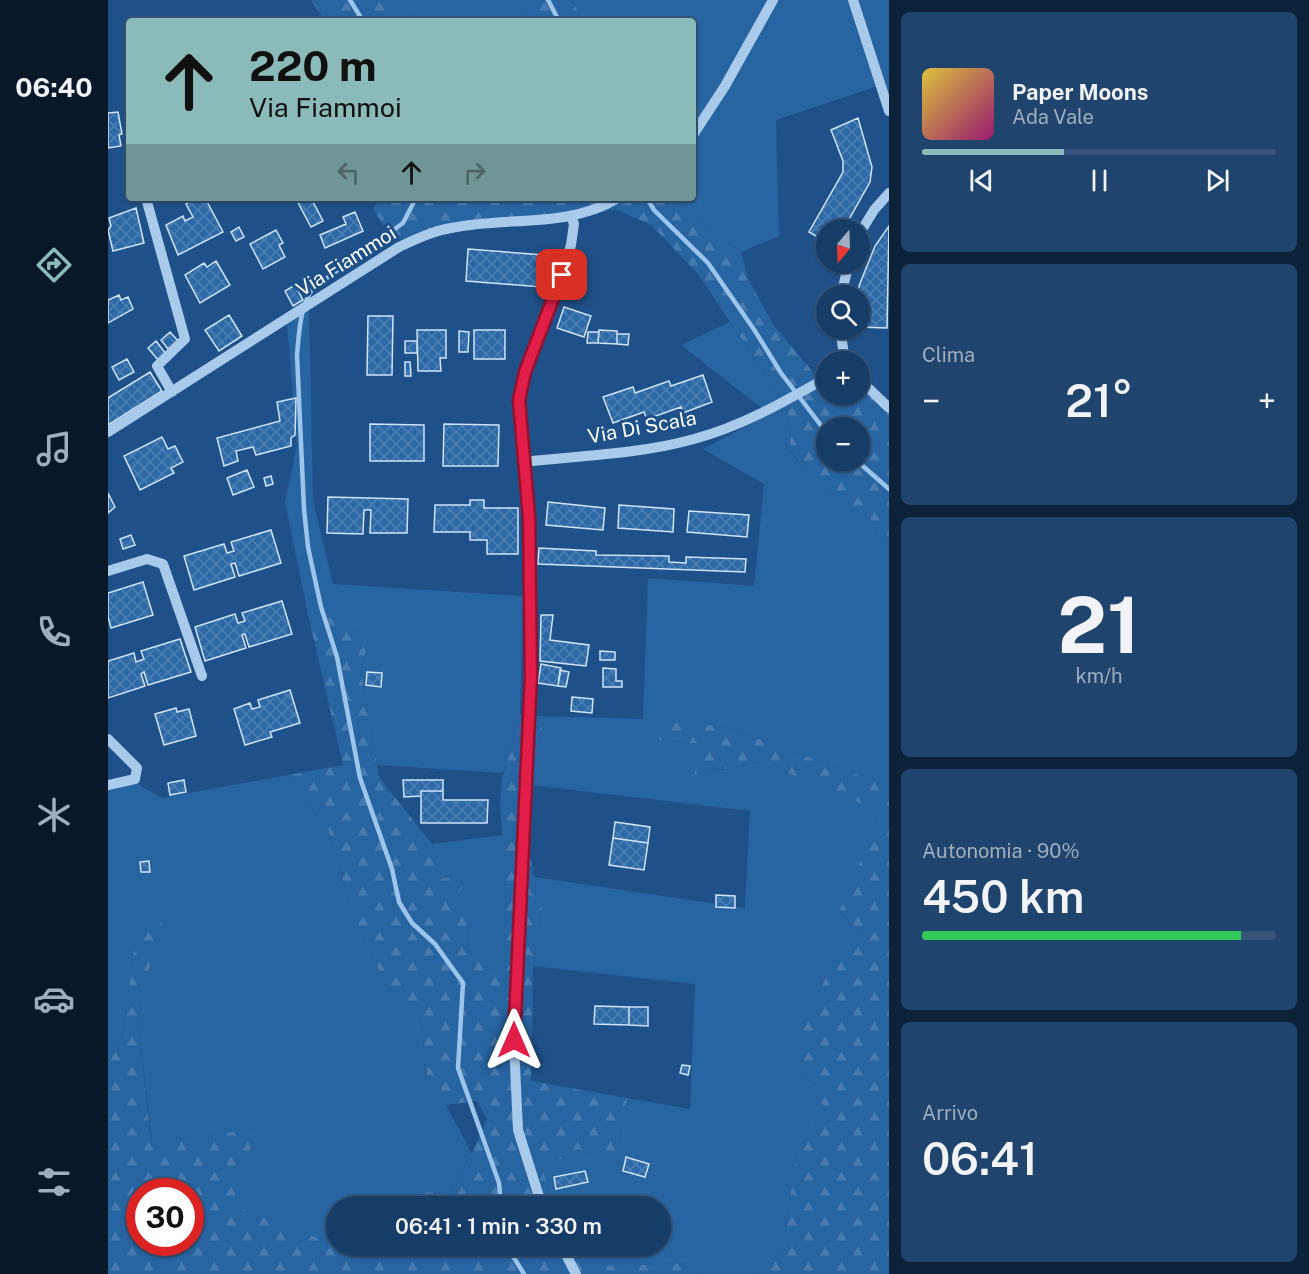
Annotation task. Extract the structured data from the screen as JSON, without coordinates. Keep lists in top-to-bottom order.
{
  "streets": {
    "street": ["Via Fiammoi", "Via Di Scala"]
  },
  "north": "bottom",
  "page": {
    "tabs": "06:40",
    "turn": ["220 m", "Via Fiammoi"],
    "song": ["Paper Moons", "Ada Vale"],
    "map_buttons": ["+", "−"],
    "tile": [
      "Clima",
      ["21", "km/h"],
      ["Autonomia · 90%", "450 km"],
      ["Arrivo", "06:41"]
    ],
    "heat": ["−", "21°", "+"],
    "limit": "30",
    "trip": "06:41 · 1 min · 330 m"
  }
}
